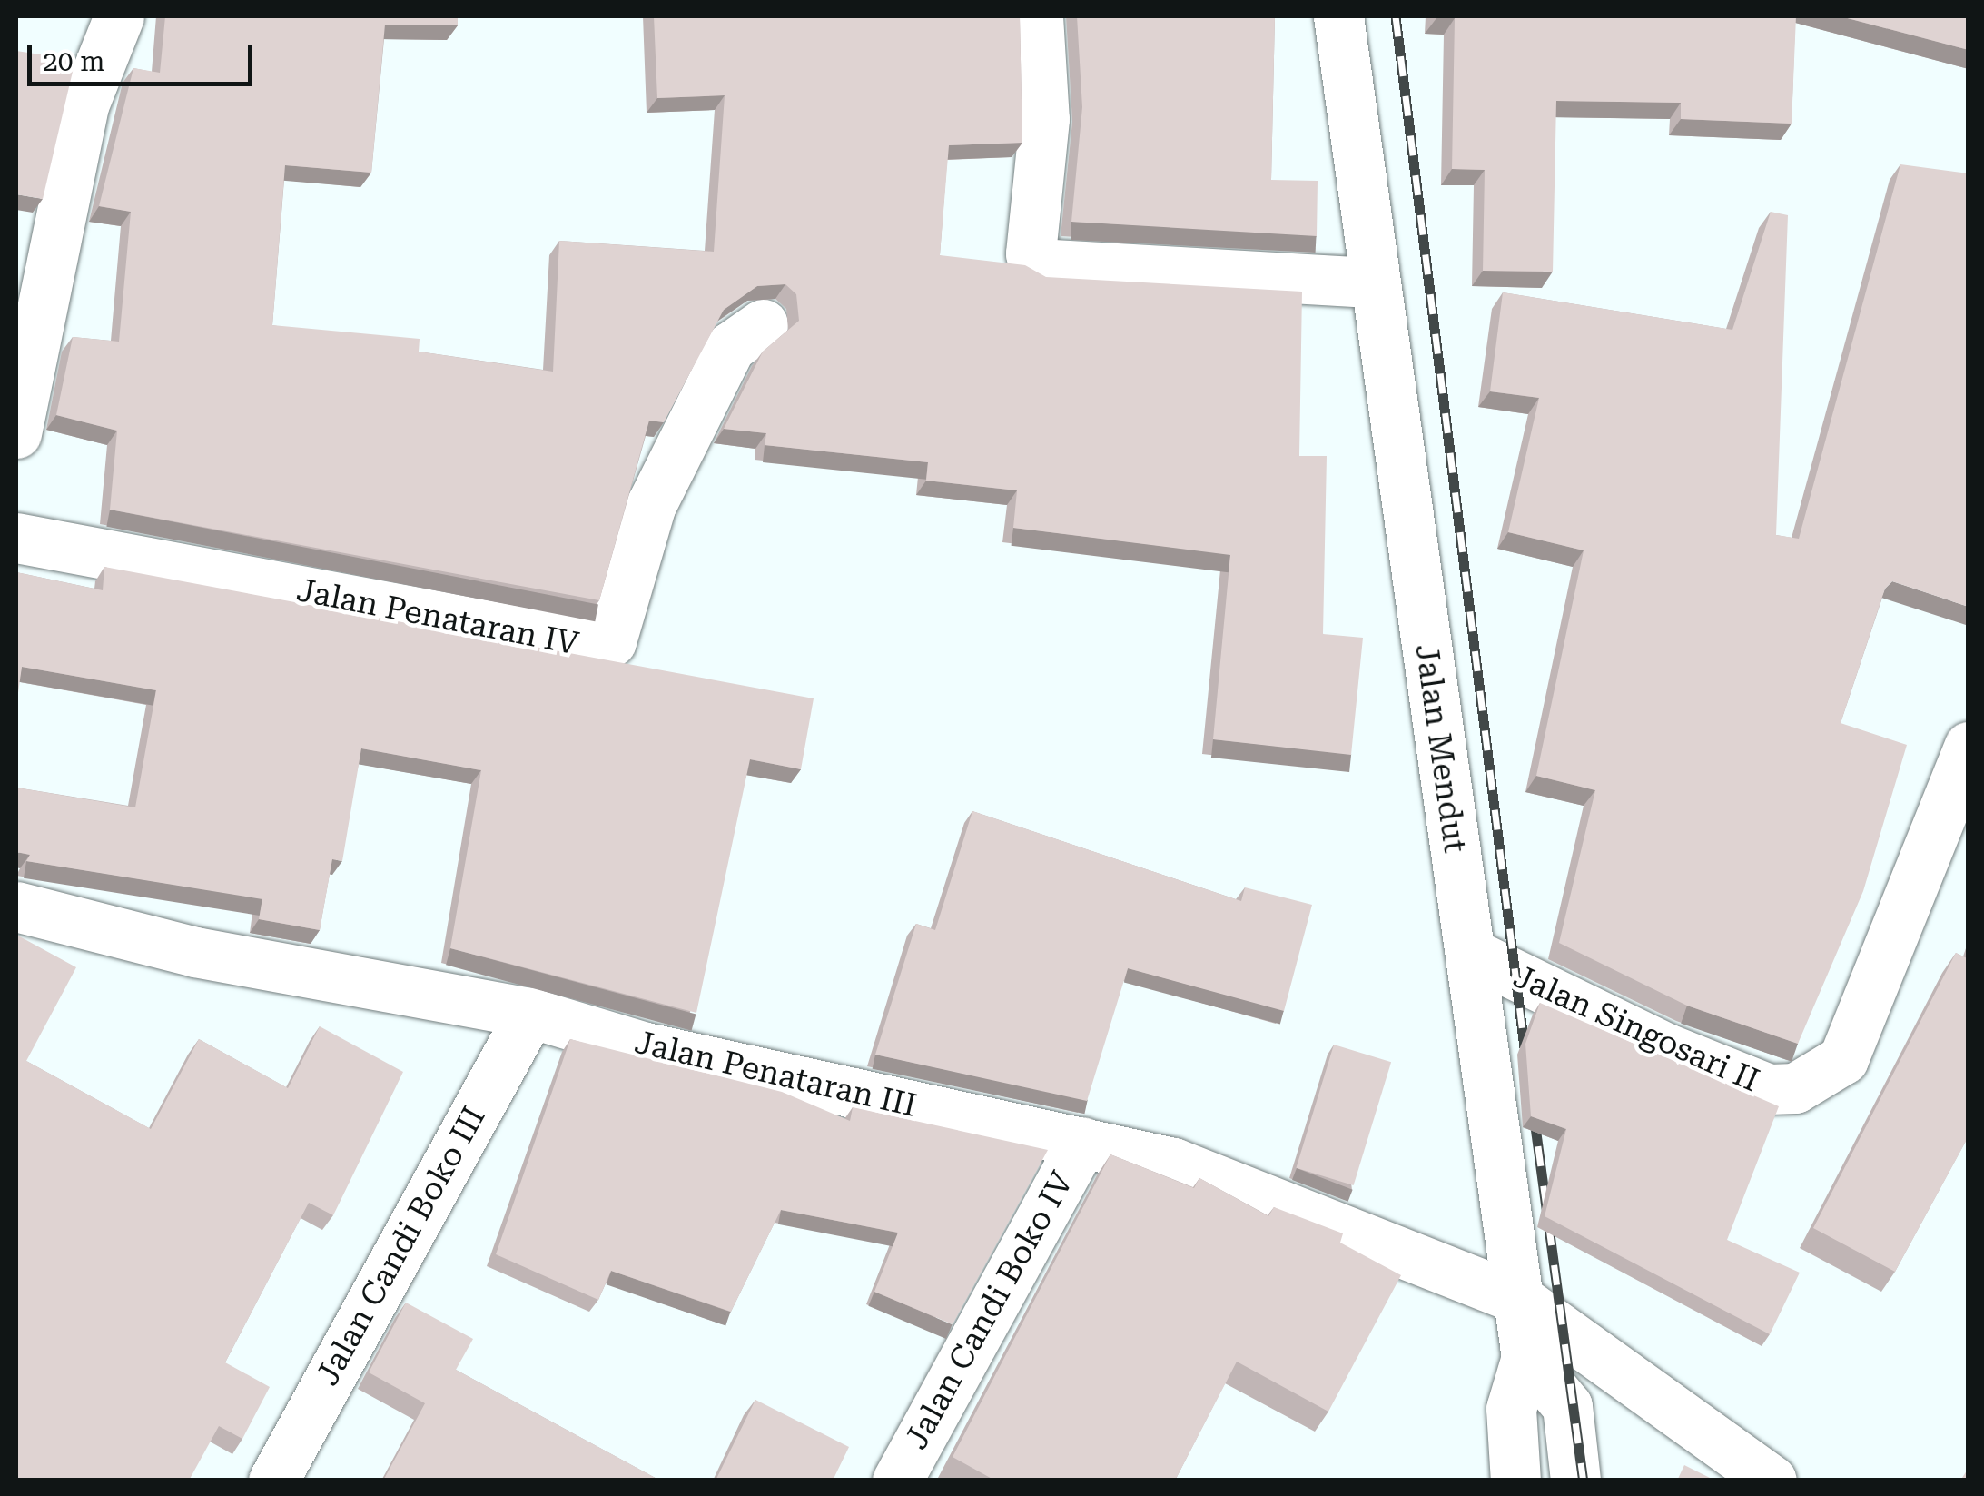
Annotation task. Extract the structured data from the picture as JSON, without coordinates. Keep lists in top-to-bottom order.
{
  "streets": {
    "street": [
      "Jalan Penataran IV",
      "Jalan Mendut",
      "Jalan Singosari II",
      "Jalan Penataran III",
      "Jalan Candi Boko III",
      "Jalan Candi Boko IV"
    ]
  },
  "crossings": [
    ["Jalan Mendut", "Jalan Singosari II"],
    ["Jalan Mendut", "Jalan Penataran III"],
    ["Jalan Penataran III", "Jalan Candi Boko III"],
    ["Jalan Penataran III", "Jalan Candi Boko IV"]
  ],
  "scale_bar": "20 m"
}
